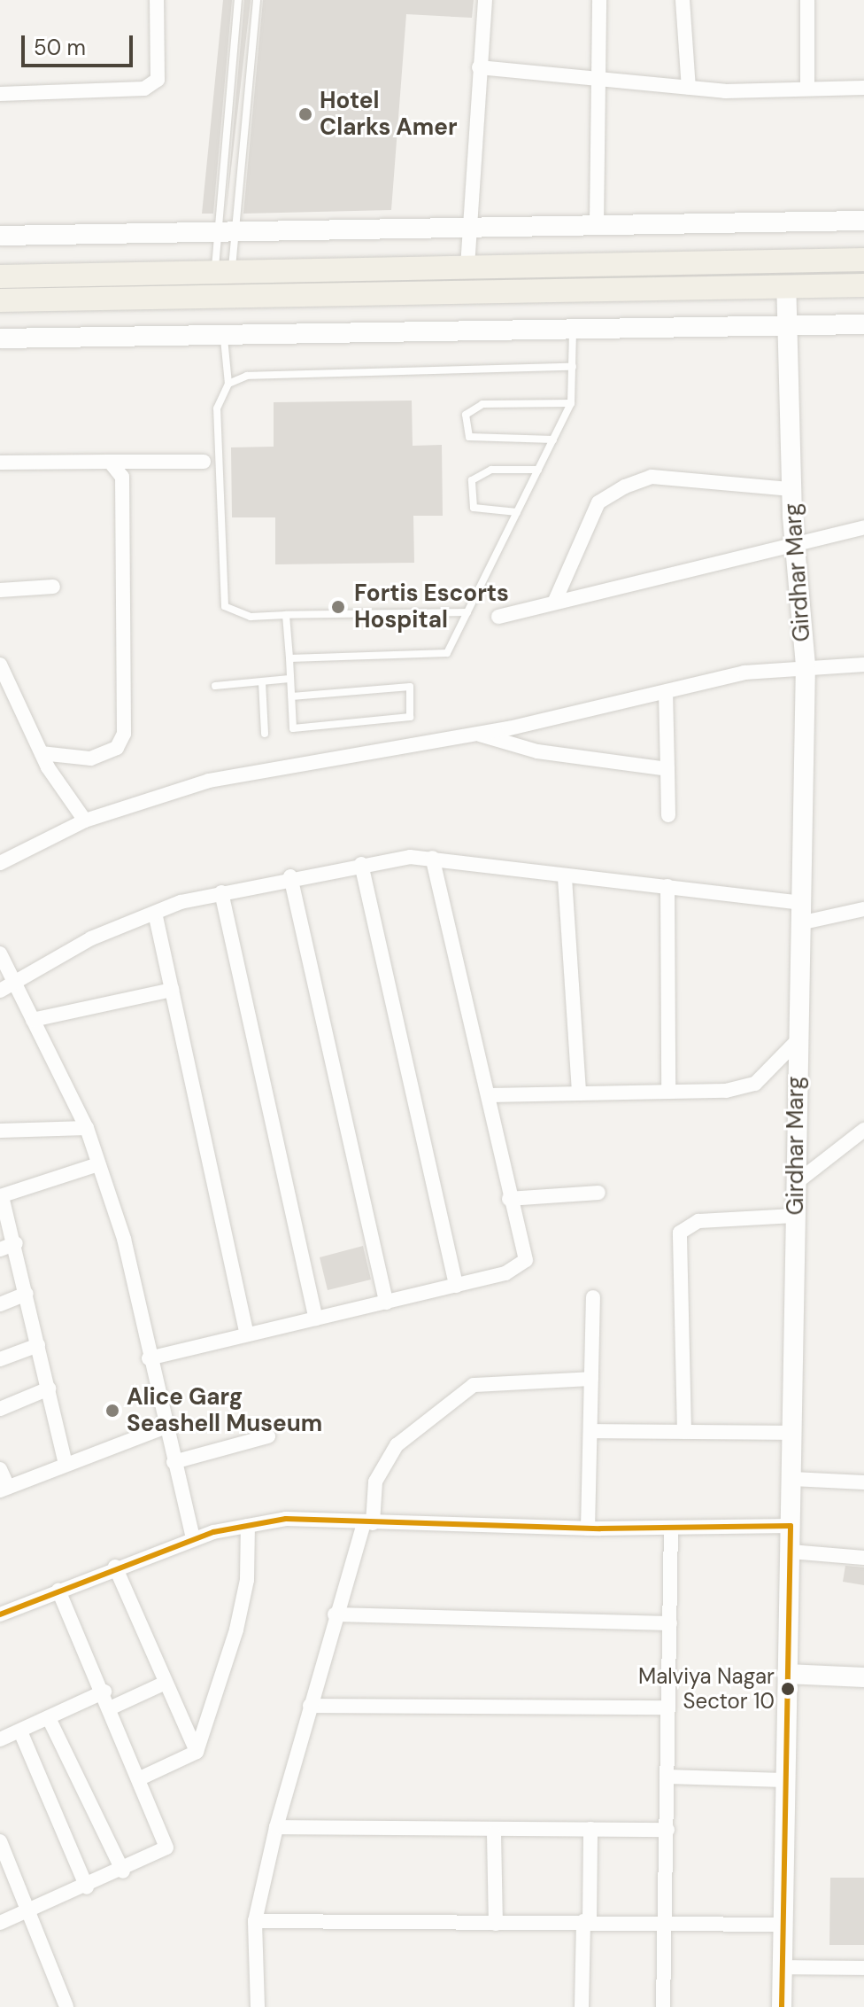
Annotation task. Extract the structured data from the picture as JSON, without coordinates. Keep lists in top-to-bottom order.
{
  "streets": {
    "street": ["Girdhar Marg"]
  },
  "places": [
    "Hotel Clarks Amer",
    "Fortis Escorts Hospital",
    "Alice Garg Seashell Museum",
    "Malviya Nagar Sector 10"
  ],
  "scale_bar": "50 m"
}
